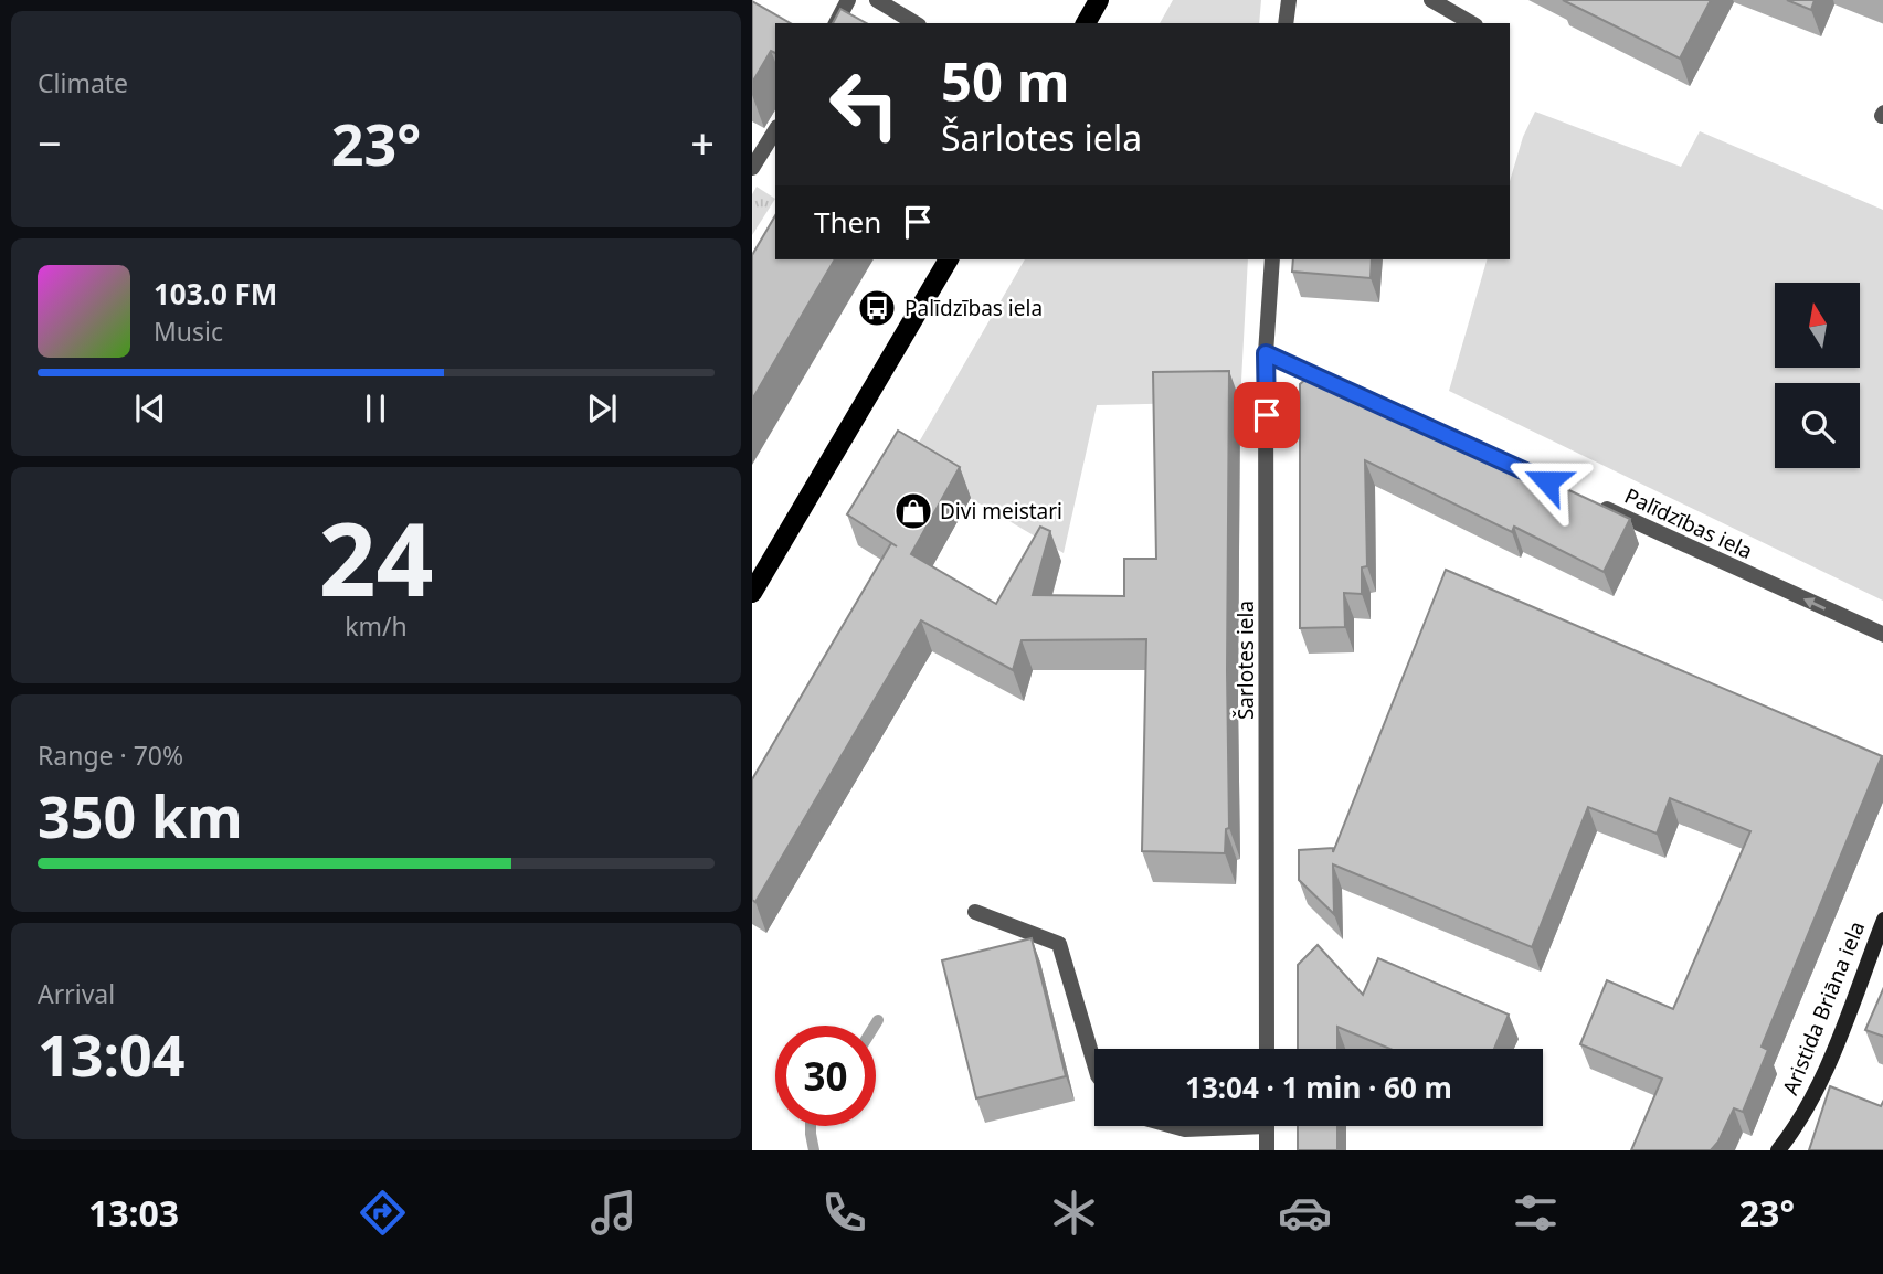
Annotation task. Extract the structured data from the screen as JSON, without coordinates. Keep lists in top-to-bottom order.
{
  "streets": {
    "street": ["Palīdzības iela", "Šarlotes iela", "Aristida Briāna iela"]
  },
  "one_way": ["Palīdzības iela"],
  "places": {
    "bus stop": ["Palīdzības iela"],
    "shop": ["Divi meistari"]
  },
  "north": "top",
  "page": {
    "tile": [
      "Climate",
      ["24", "km/h"],
      ["Range · 70%", "350 km"],
      ["Arrival", "13:04"]
    ],
    "turn": ["50 m", "Šarlotes iela"],
    "heat": ["−", "23°", "+"],
    "then": "Then",
    "song": ["103.0 FM", "Music"],
    "limit": "30",
    "trip": "13:04 · 1 min · 60 m",
    "tabs": ["13:03", "23°"]
  }
}
